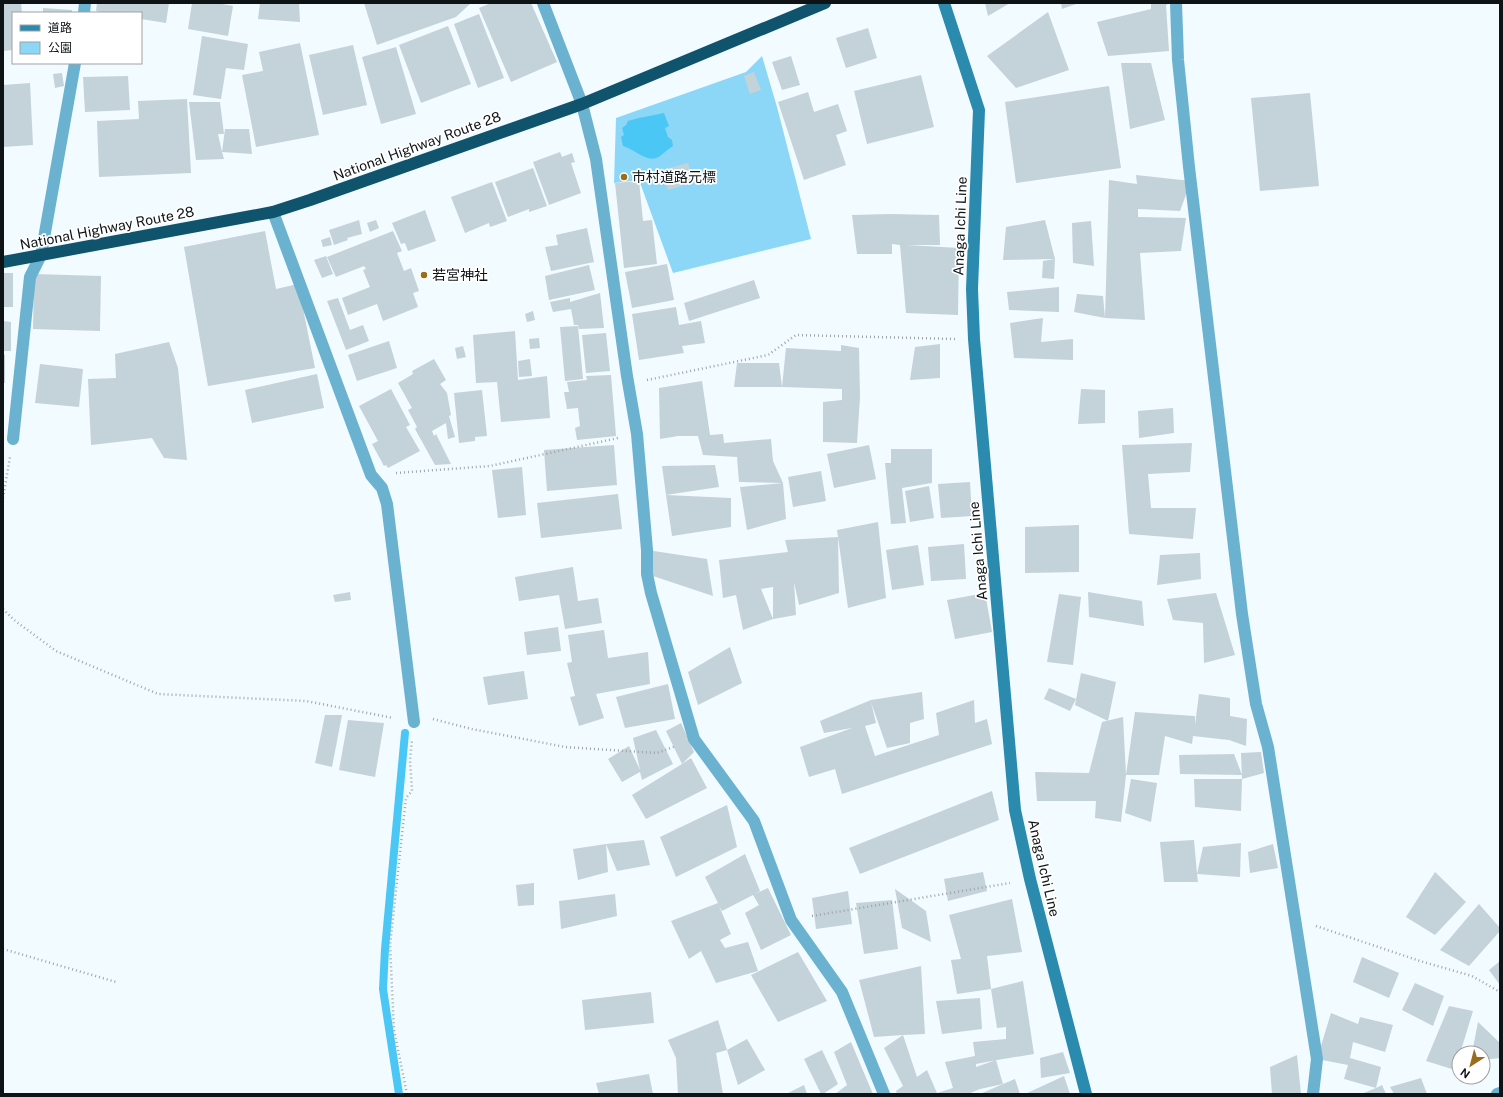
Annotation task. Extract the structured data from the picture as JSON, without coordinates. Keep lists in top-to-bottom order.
{
  "streets": {
    "highway": ["National Highway Route 28"],
    "main road": ["Anaga Ichi Line"]
  },
  "places": ["市村道路元標", "若宮神社"],
  "legend": ["道路", "公園"],
  "north": "bottom left"
}
